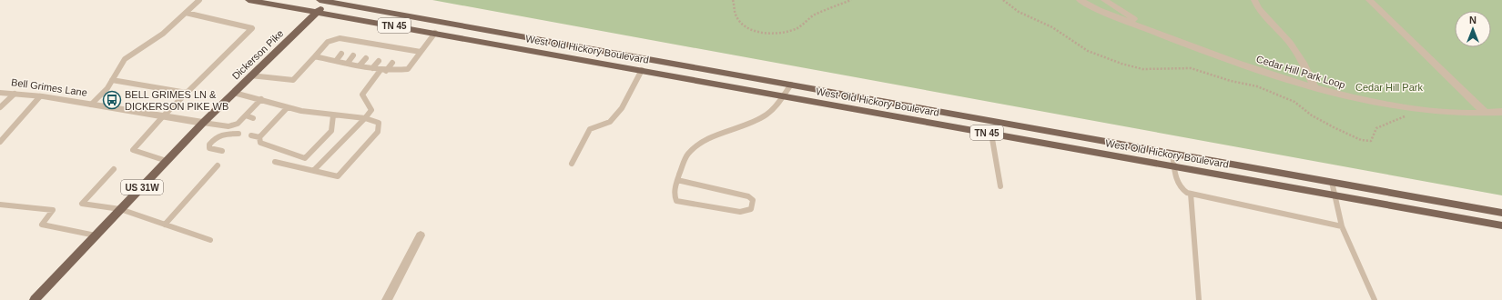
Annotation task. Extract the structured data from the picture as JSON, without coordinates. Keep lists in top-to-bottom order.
{
  "streets": {
    "main road": [
      "TN 45",
      "West Old Hickory Boulevard",
      "Dickerson Pike",
      "US 31W"
    ],
    "street": ["Cedar Hill Park Loop", "Bell Grimes Lane"]
  },
  "crossings": [
    ["West Old Hickory Boulevard", "Dickerson Pike"],
    ["Dickerson Pike", "Bell Grimes Lane"]
  ],
  "parks": ["Cedar Hill Park"],
  "places": {
    "bus stop": ["BELL GRIMES LN & DICKERSON PIKE WB"]
  },
  "north": "top"
}
